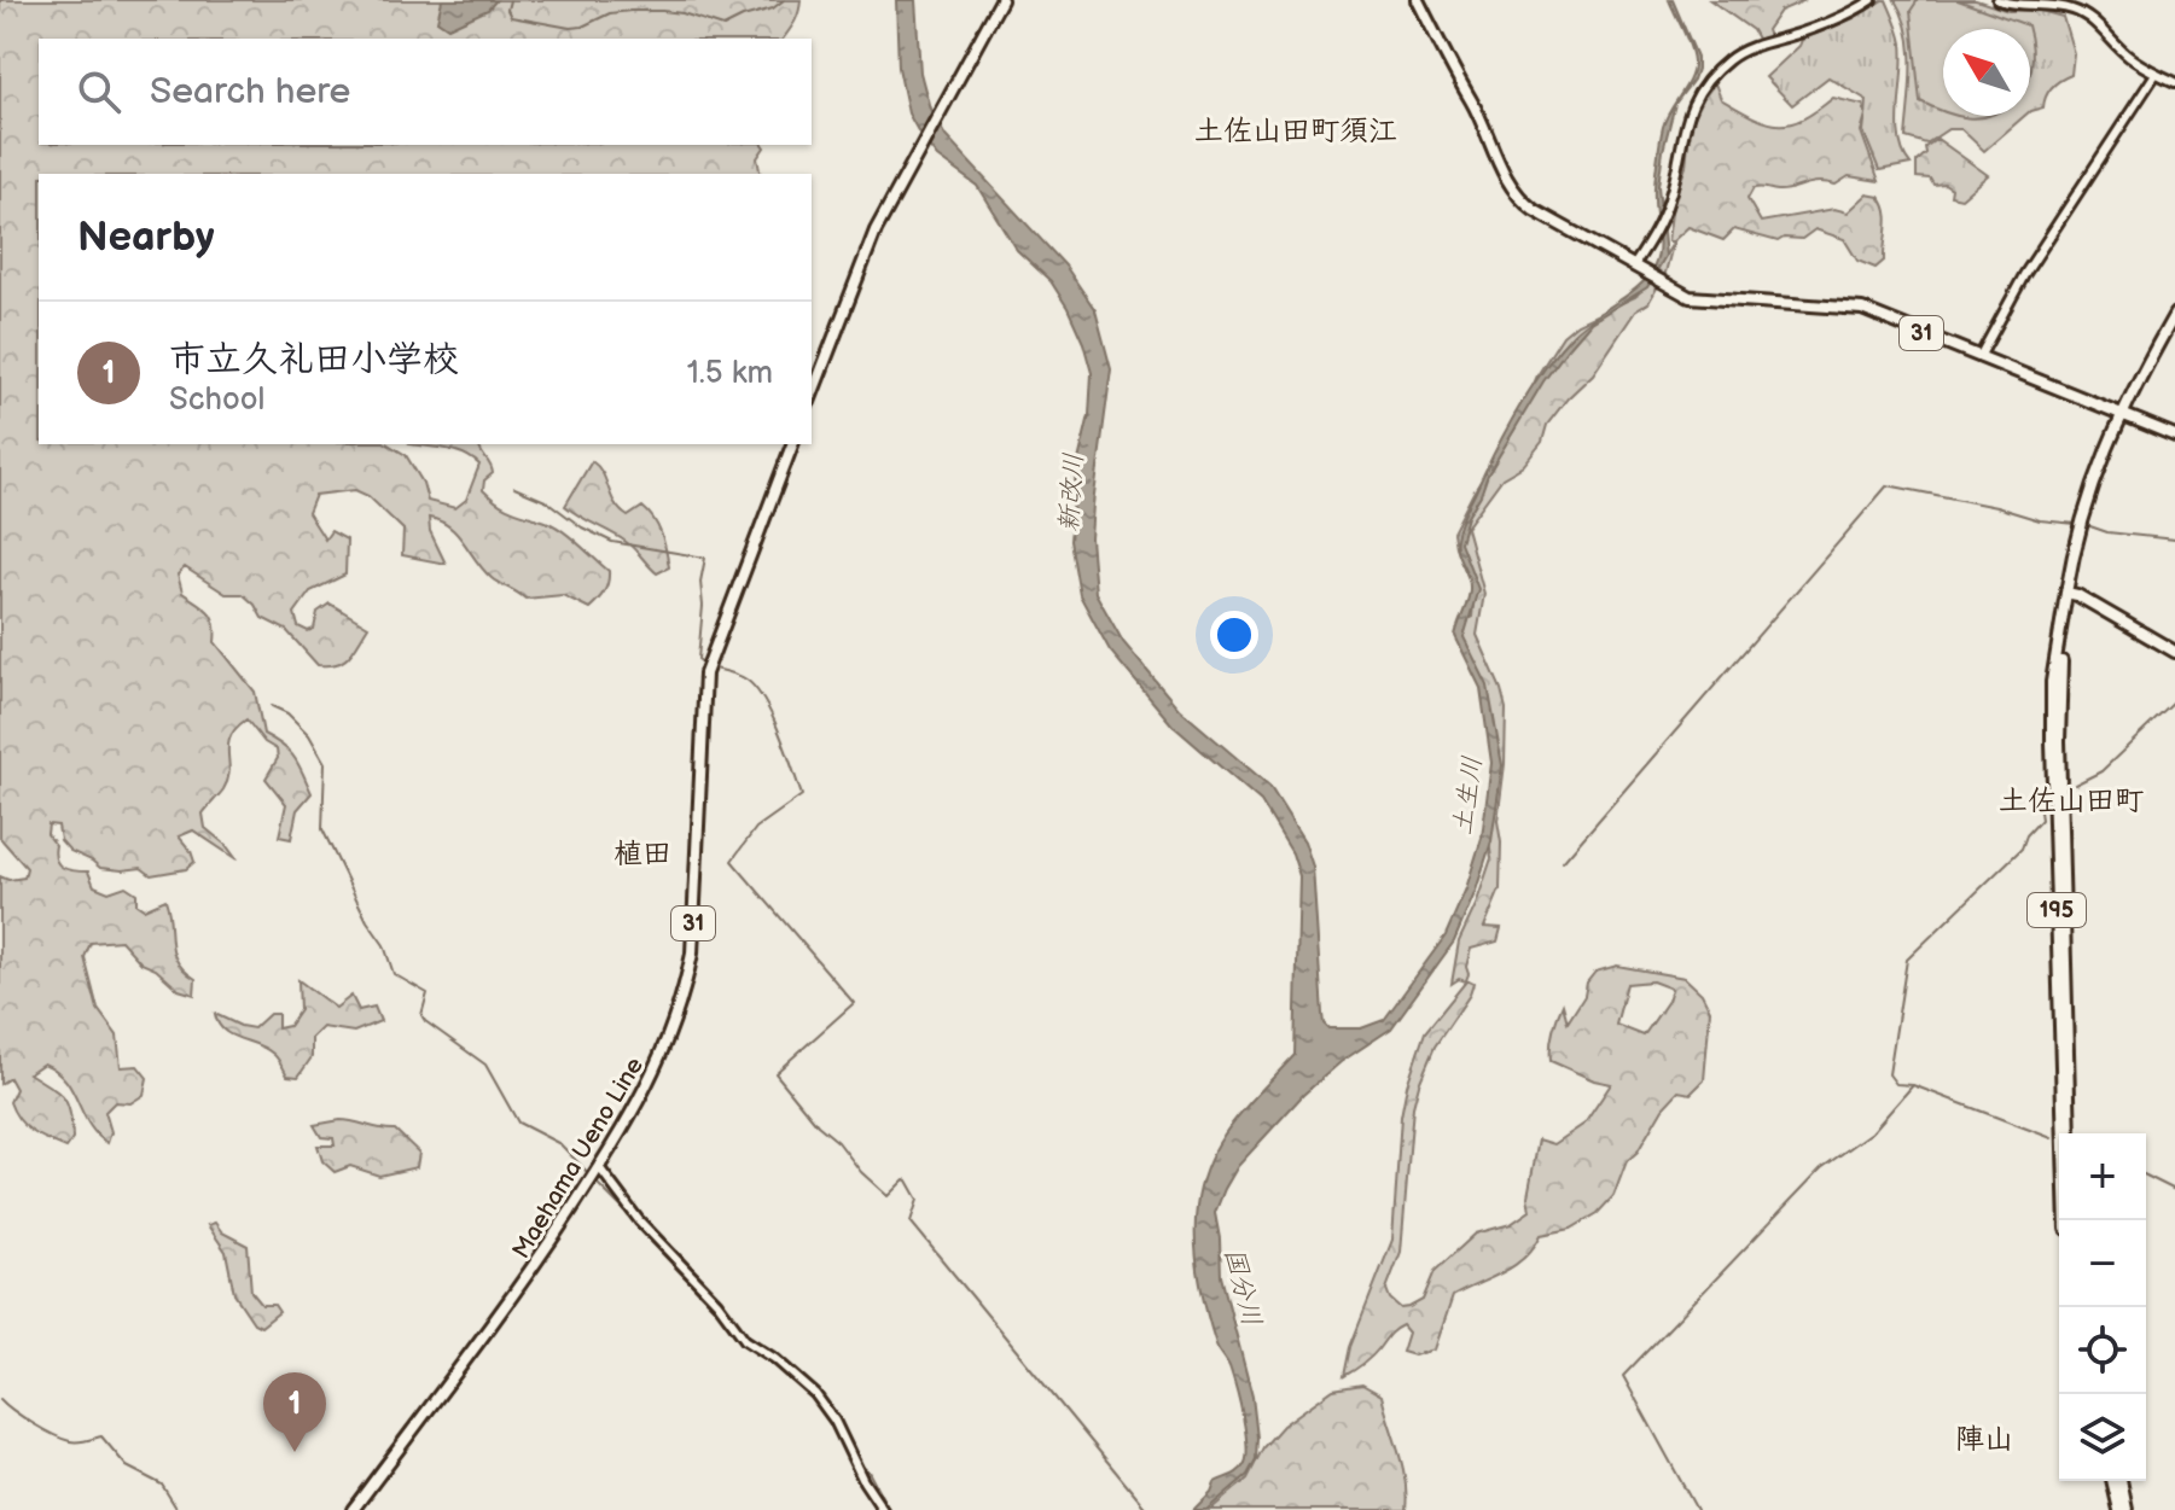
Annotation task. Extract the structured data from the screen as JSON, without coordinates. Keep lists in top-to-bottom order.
{
  "streets": {
    "main road": ["31", "195", "Maehama Ueno Line"]
  },
  "districts": [
    "土佐山田町須江",
    "土佐山田町",
    "植田",
    "陣山"
  ],
  "water": ["新改川", "土生川", "国分川"],
  "north": "top left",
  "page": {
    "search": "Search here",
    "heading": "Nearby",
    "list": [
      {
        "mark": "1",
        "name": "市立久礼田小学校",
        "note": "School",
        "value": "1.5 km"
      }
    ],
    "map_buttons": ["+", "−"],
    "pins": "1"
  }
}
